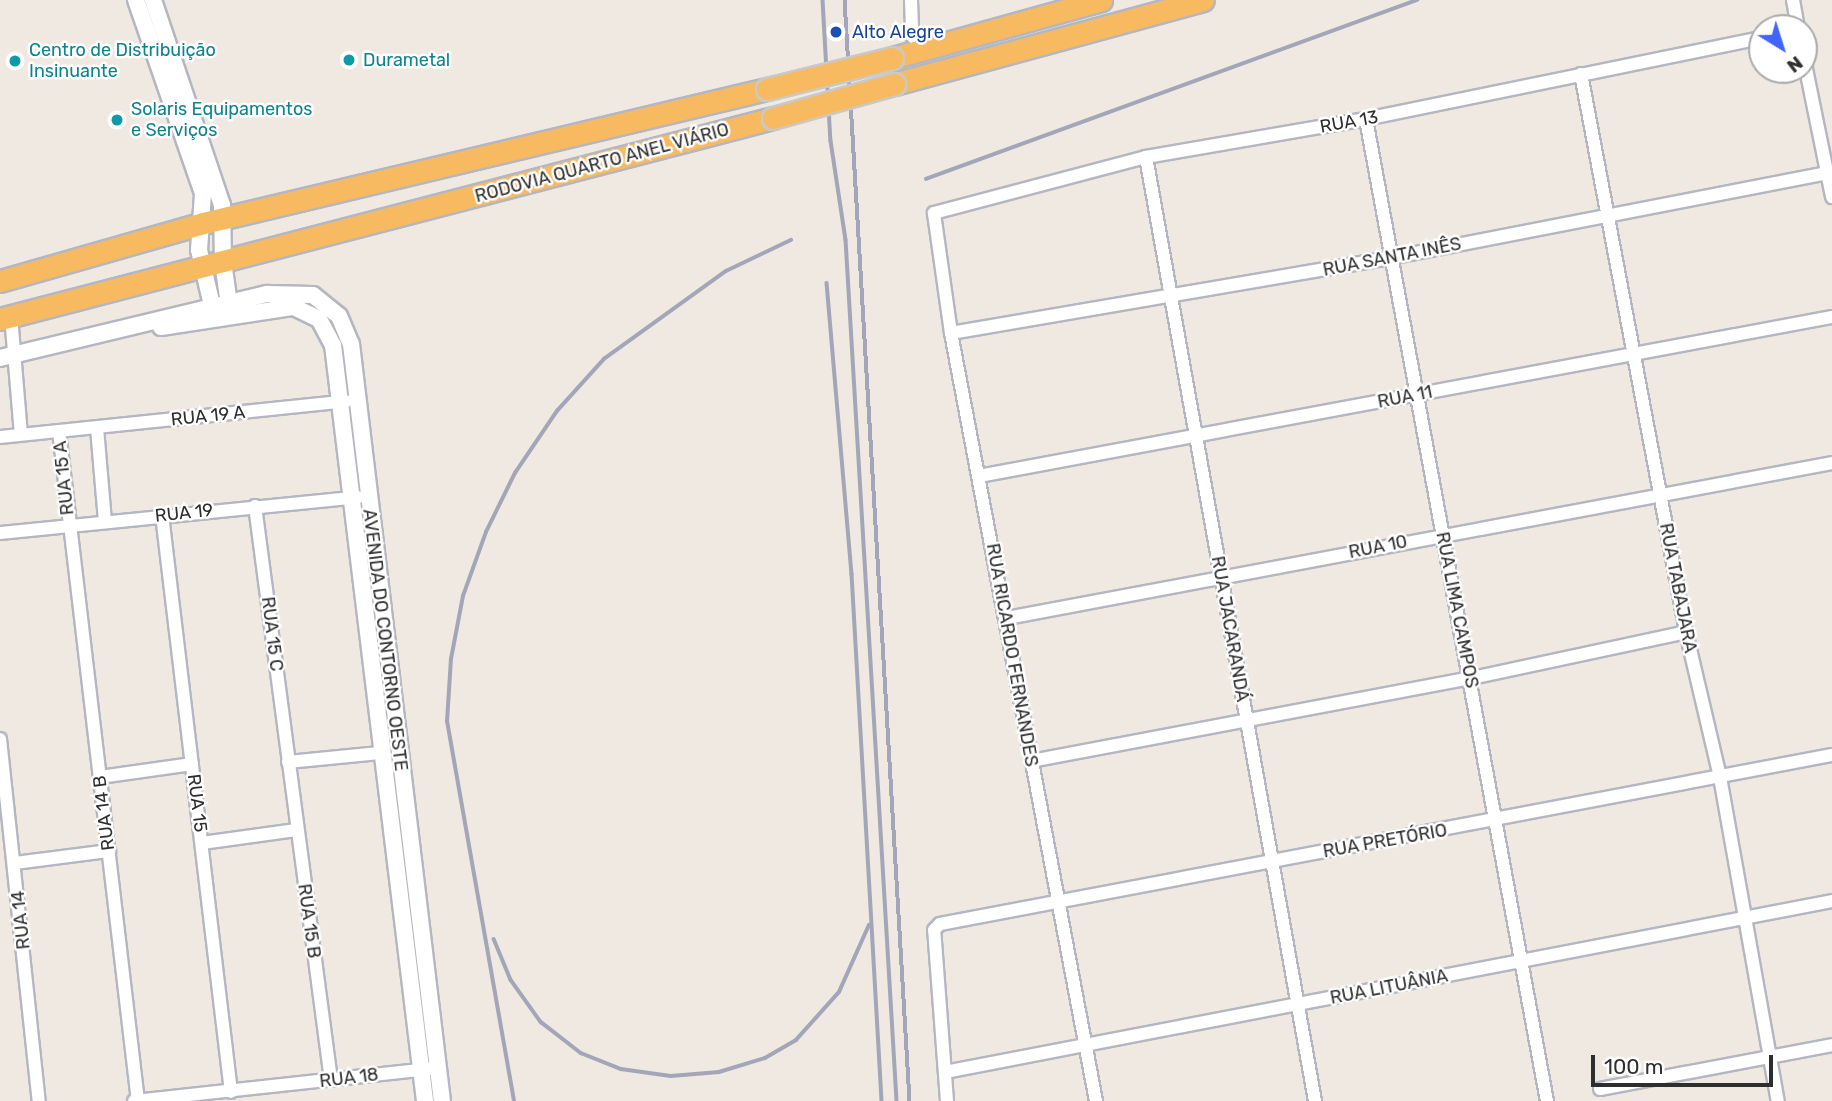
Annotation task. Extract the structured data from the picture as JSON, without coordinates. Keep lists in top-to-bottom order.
{
  "streets": {
    "highway": ["RODOVIA QUARTO ANEL VIÁRIO"],
    "street": [
      "RUA 13",
      "RUA SANTA INÊS",
      "RUA 11",
      "RUA 19 A",
      "RUA 15 A",
      "RUA 19",
      "RUA 10",
      "RUA TABAJARA",
      "RUA LIMA CAMPOS",
      "RUA JACARANDÁ",
      "RUA 15 C",
      "AVENIDA DO CONTORNO OESTE",
      "RUA RICARDO FERNANDES",
      "RUA 15",
      "RUA 14 B",
      "RUA PRETÓRIO",
      "RUA 14",
      "RUA 15 B",
      "RUA LITUÂNIA",
      "RUA 18"
    ]
  },
  "crossings": [
    ["RUA 13", "RUA TABAJARA"],
    ["RUA 13", "RUA LIMA CAMPOS"],
    ["RUA 13", "RUA JACARANDÁ"],
    ["RUA 13", "RUA RICARDO FERNANDES"],
    ["RUA SANTA INÊS", "RUA TABAJARA"],
    ["RUA SANTA INÊS", "RUA LIMA CAMPOS"],
    ["RUA SANTA INÊS", "RUA JACARANDÁ"],
    ["RUA SANTA INÊS", "RUA RICARDO FERNANDES"],
    ["RUA 11", "RUA TABAJARA"],
    ["RUA 11", "RUA LIMA CAMPOS"],
    ["RUA 11", "RUA JACARANDÁ"],
    ["RUA 11", "RUA RICARDO FERNANDES"],
    ["RUA 19 A", "RUA 15 A"],
    ["RUA 19 A", "AVENIDA DO CONTORNO OESTE"],
    ["RUA 15 A", "RUA 19"],
    ["RUA 15 A", "RUA 14 B"],
    ["RUA 19", "RUA 15 C"],
    ["RUA 19", "AVENIDA DO CONTORNO OESTE"],
    ["RUA 19", "RUA 15"],
    ["RUA 19", "RUA 14 B"],
    ["RUA 10", "RUA TABAJARA"],
    ["RUA 10", "RUA LIMA CAMPOS"],
    ["RUA 10", "RUA JACARANDÁ"],
    ["RUA 10", "RUA RICARDO FERNANDES"],
    ["RUA TABAJARA", "RUA PRETÓRIO"],
    ["RUA TABAJARA", "RUA LITUÂNIA"],
    ["RUA LIMA CAMPOS", "RUA PRETÓRIO"],
    ["RUA LIMA CAMPOS", "RUA LITUÂNIA"],
    ["RUA JACARANDÁ", "RUA PRETÓRIO"],
    ["RUA JACARANDÁ", "RUA LITUÂNIA"],
    ["RUA 15 C", "RUA 15 B"],
    ["AVENIDA DO CONTORNO OESTE", "RUA 18"],
    ["RUA RICARDO FERNANDES", "RUA PRETÓRIO"],
    ["RUA RICARDO FERNANDES", "RUA LITUÂNIA"],
    ["RUA 15", "RUA 18"],
    ["RUA 14 B", "RUA 18"],
    ["RUA PRETÓRIO", "RUA LITUÂNIA"],
    ["RUA 15 B", "RUA 18"]
  ],
  "places": [
    "Alto Alegre",
    "Durametal",
    "Centro de Distribuição Insinuante",
    "Solaris Equipamentos e Serviços"
  ],
  "scale_bar": "100 m",
  "north": "bottom right"
}
